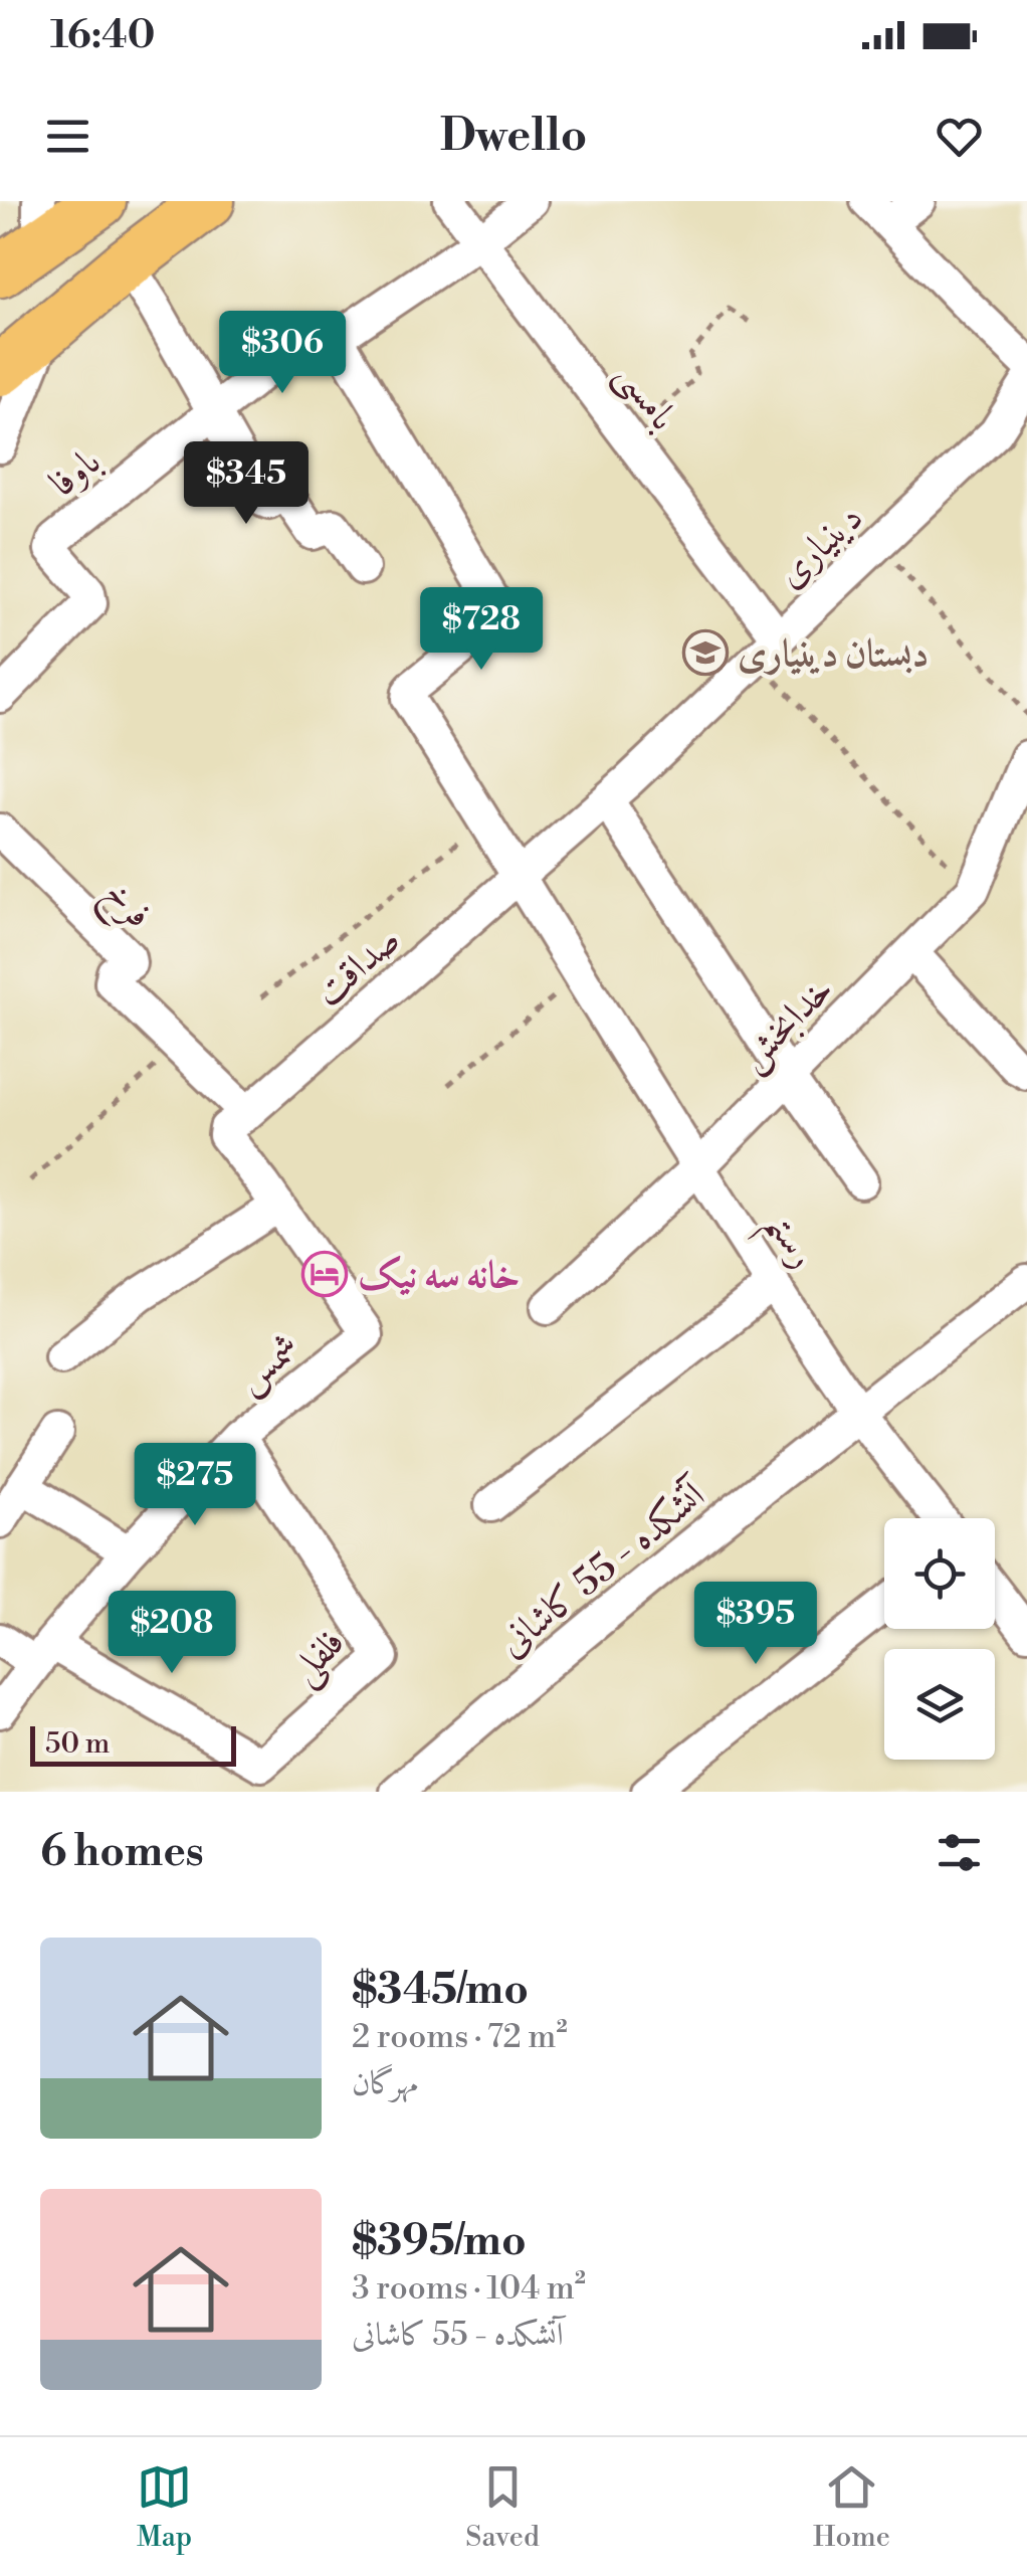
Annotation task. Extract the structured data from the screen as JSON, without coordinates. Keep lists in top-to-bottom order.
{
  "streets": {
    "street": [
      "بامسی",
      "باوفا",
      "دینیاری",
      "فرخ",
      "صداقت",
      "خدابخش",
      "رستم",
      "شمس",
      "آتشکده - 55 کاشانی",
      "فلفلی"
    ]
  },
  "crossings": [
    ["بامسی", "دینیاری"],
    ["دینیاری", "صداقت"],
    ["دینیاری", "رستم"],
    ["فرخ", "صداقت"],
    ["فرخ", "شمس"],
    ["صداقت", "رستم"],
    ["صداقت", "شمس"],
    ["خدابخش", "رستم"],
    ["رستم", "آتشکده - 55 کاشانی"],
    ["شمس", "فلفلی"]
  ],
  "places": {
    "school or university": ["دبستان دینیاری"],
    "hotel": ["خانه سه نیک"]
  },
  "scale_bar": "50 m",
  "page": {
    "status": "16:40",
    "header": "Dwello",
    "price": [
      "$306",
      "$345",
      "$728",
      "$275",
      "$395",
      "$208"
    ],
    "scale": "50 m",
    "heading": "6 homes",
    "list": [
      {
        "name": "$345/mo",
        "note": "2 rooms · 72 m² · مهرگان"
      },
      {
        "name": "$395/mo",
        "note": "3 rooms · 104 m² · آتشکده - 55 کاشانی"
      }
    ],
    "tabs": ["Map", "Saved", "Home"]
  }
}
